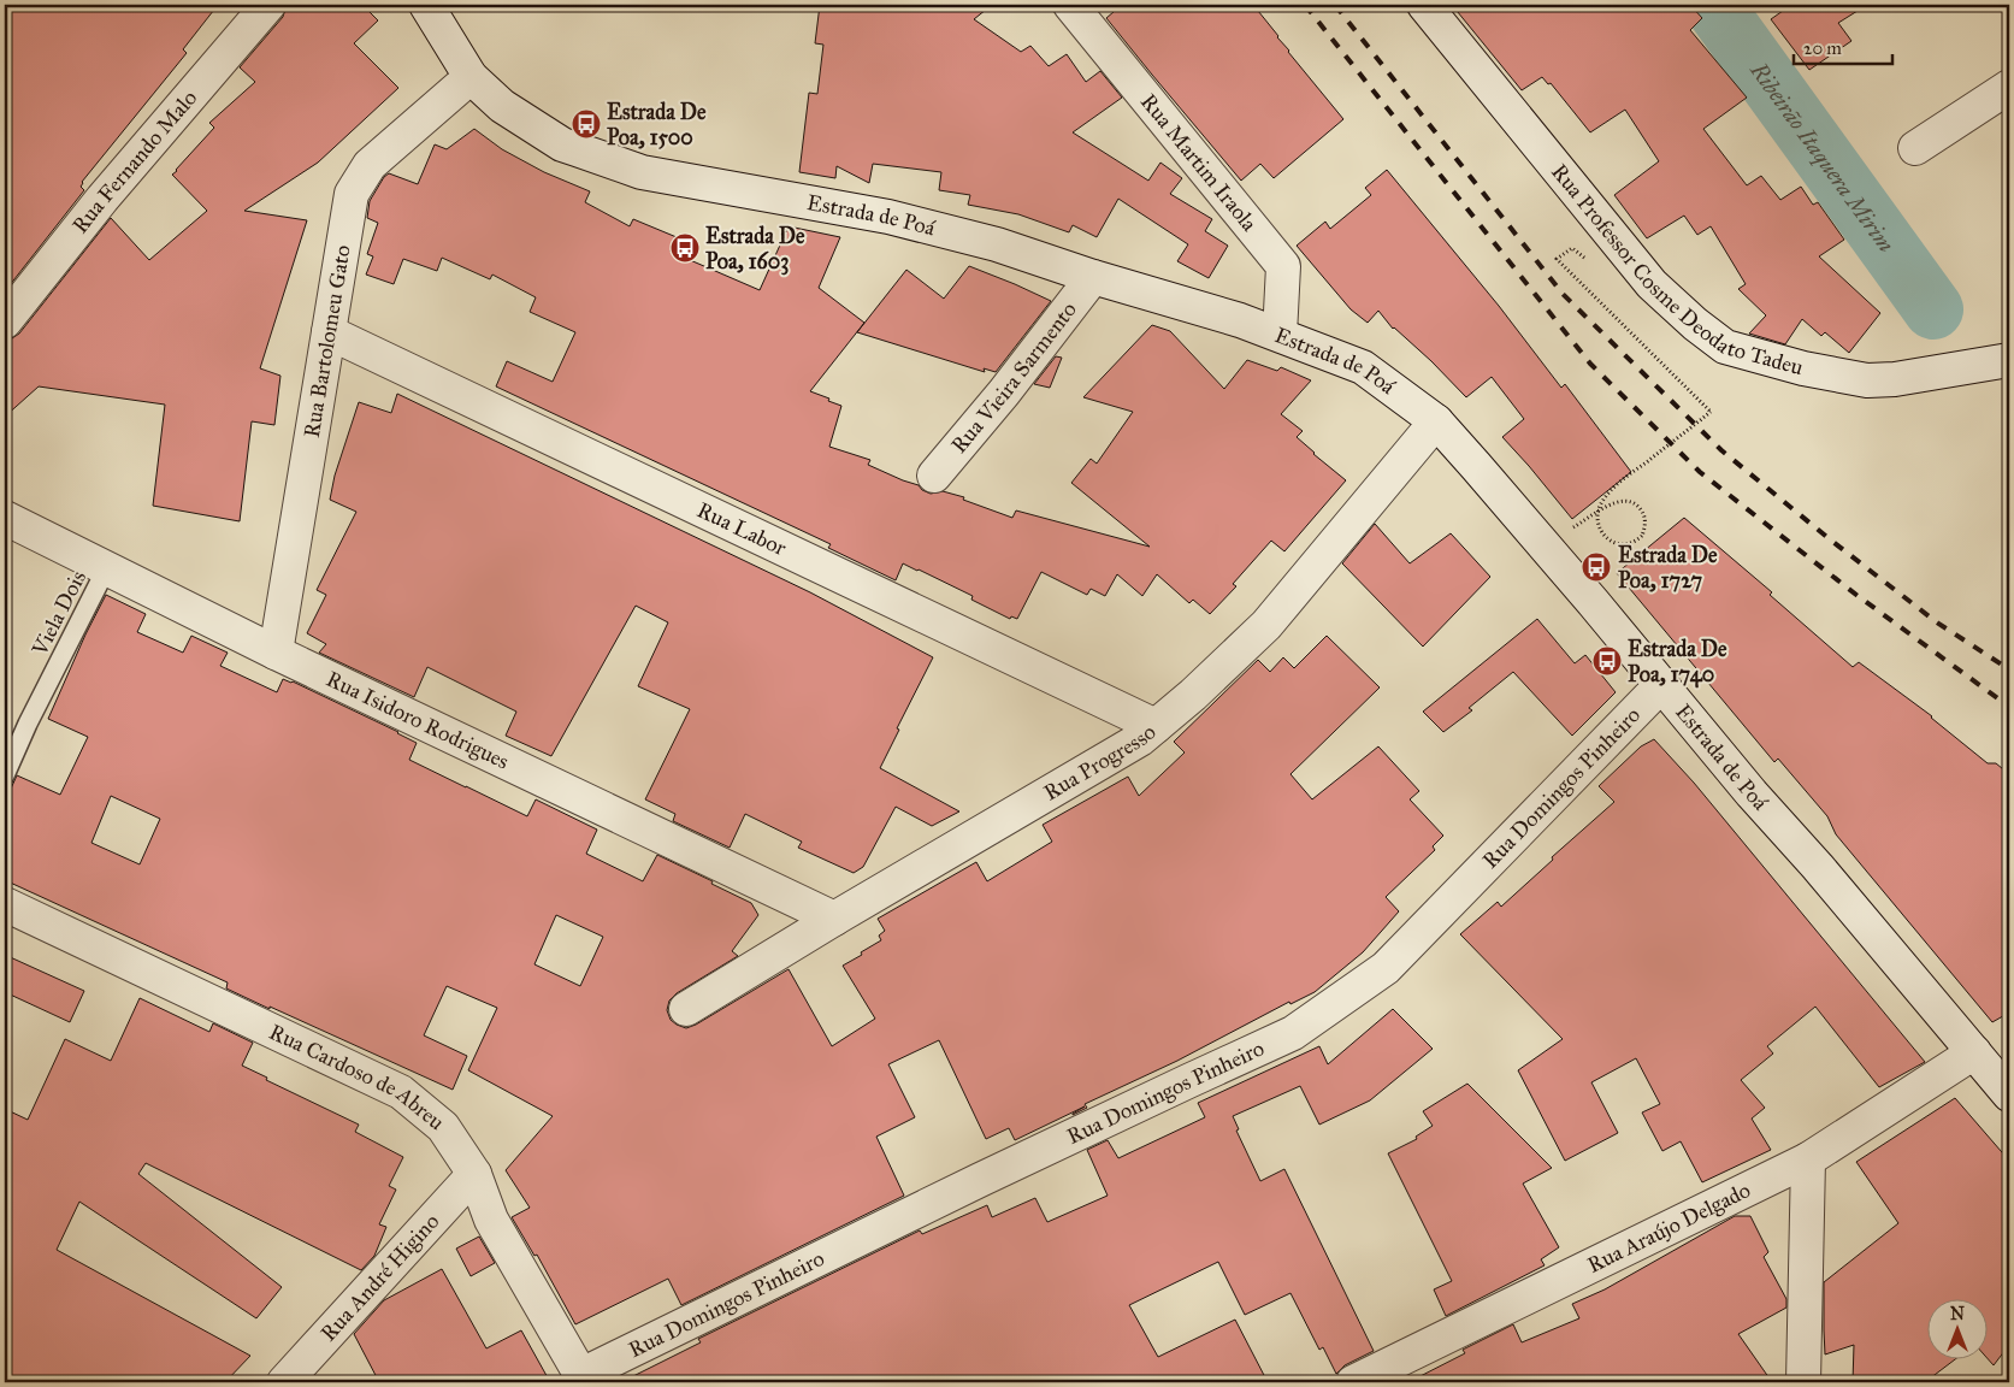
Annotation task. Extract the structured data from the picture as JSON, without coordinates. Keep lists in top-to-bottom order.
{
  "streets": {
    "street": [
      "Rua Fernando Malo",
      "Rua Martim Iraola",
      "Estrada de Poá",
      "Rua Professor Cosme Deodato Tadeu",
      "Rua Bartolomeu Gato",
      "Rua Vieira Sarmento",
      "Rua Labor",
      "Rua Isidoro Rodrigues",
      "Rua Progresso",
      "Rua Domingos Pinheiro",
      "Rua Cardoso de Abreu",
      "Rua Araújo Delgado",
      "Rua André Higino"
    ],
    "lane": ["Viela Dois"]
  },
  "crossings": [
    ["Rua Martim Iraola", "Estrada de Poá"],
    ["Estrada de Poá", "Rua Bartolomeu Gato"],
    ["Estrada de Poá", "Rua Vieira Sarmento"],
    ["Estrada de Poá", "Rua Progresso"],
    ["Estrada de Poá", "Rua Domingos Pinheiro"],
    ["Estrada de Poá", "Rua Araújo Delgado"],
    ["Rua Bartolomeu Gato", "Rua Labor"],
    ["Rua Bartolomeu Gato", "Rua Isidoro Rodrigues"],
    ["Rua Labor", "Rua Progresso"],
    ["Viela Dois", "Rua Isidoro Rodrigues"],
    ["Rua Isidoro Rodrigues", "Rua Progresso"],
    ["Rua Domingos Pinheiro", "Rua Cardoso de Abreu"],
    ["Rua Cardoso de Abreu", "Rua André Higino"]
  ],
  "water": ["Ribeirão Itaquera Mirim"],
  "places": {
    "bus stop": [
      "Estrada De Poa, 1500",
      "Estrada De Poa, 1603",
      "Estrada De Poa, 1727",
      "Estrada De Poa, 1740"
    ]
  },
  "scale_bar": "20 m",
  "north": "top"
}
